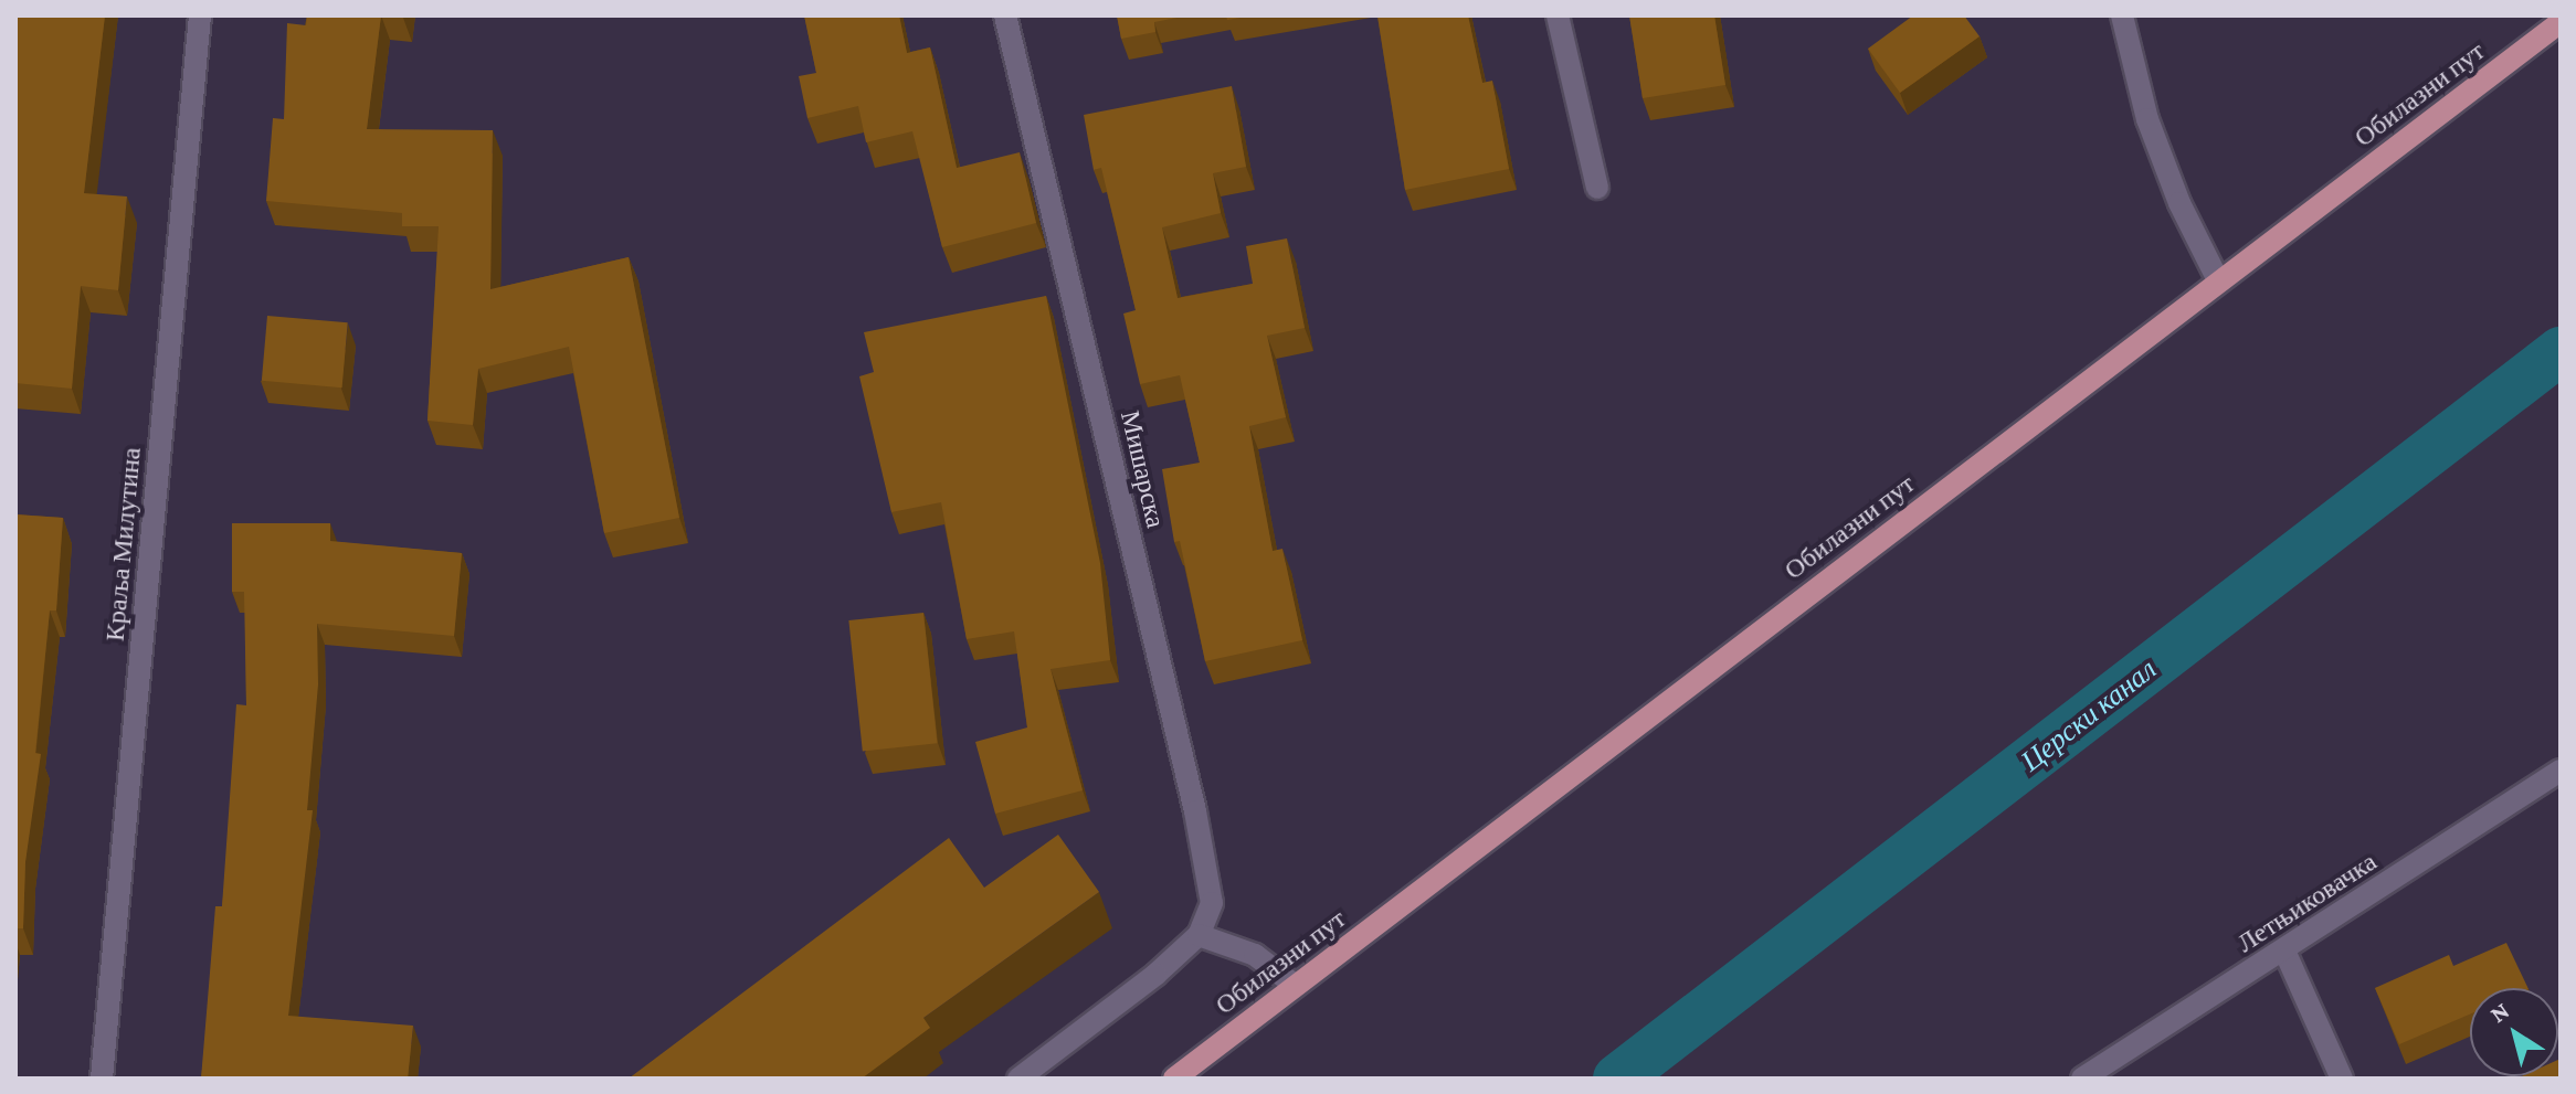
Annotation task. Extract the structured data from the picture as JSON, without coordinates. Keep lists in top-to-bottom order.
{
  "streets": {
    "main road": ["Обилазни пут"],
    "street": ["Мишарска", "Краља Милутина", "Летњиковачка"]
  },
  "water": ["Церски канал"],
  "north": "top left"
}
